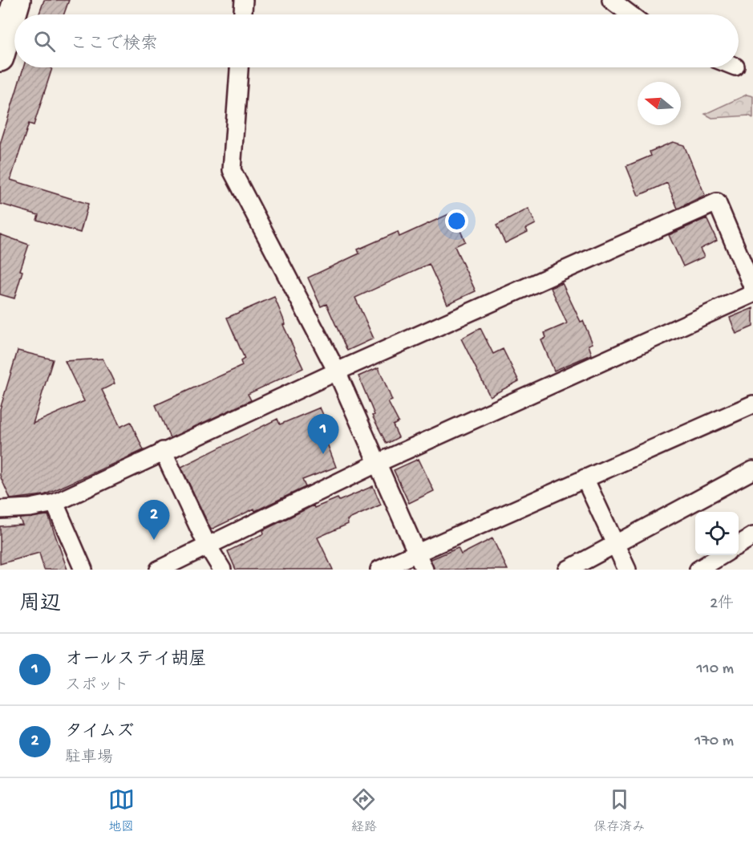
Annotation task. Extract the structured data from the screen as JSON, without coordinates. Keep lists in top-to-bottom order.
{
  "north": "left",
  "page": {
    "search": "ここで検索",
    "pins": ["1", "2"],
    "heading": ["周辺", "2件"],
    "list": [
      {
        "mark": "1",
        "name": "オールステイ胡屋",
        "note": "スポット",
        "value": "110 m"
      },
      {
        "mark": "2",
        "name": "タイムズ",
        "note": "駐車場",
        "value": "170 m"
      }
    ],
    "nav": ["地図", "経路", "保存済み"]
  }
}
